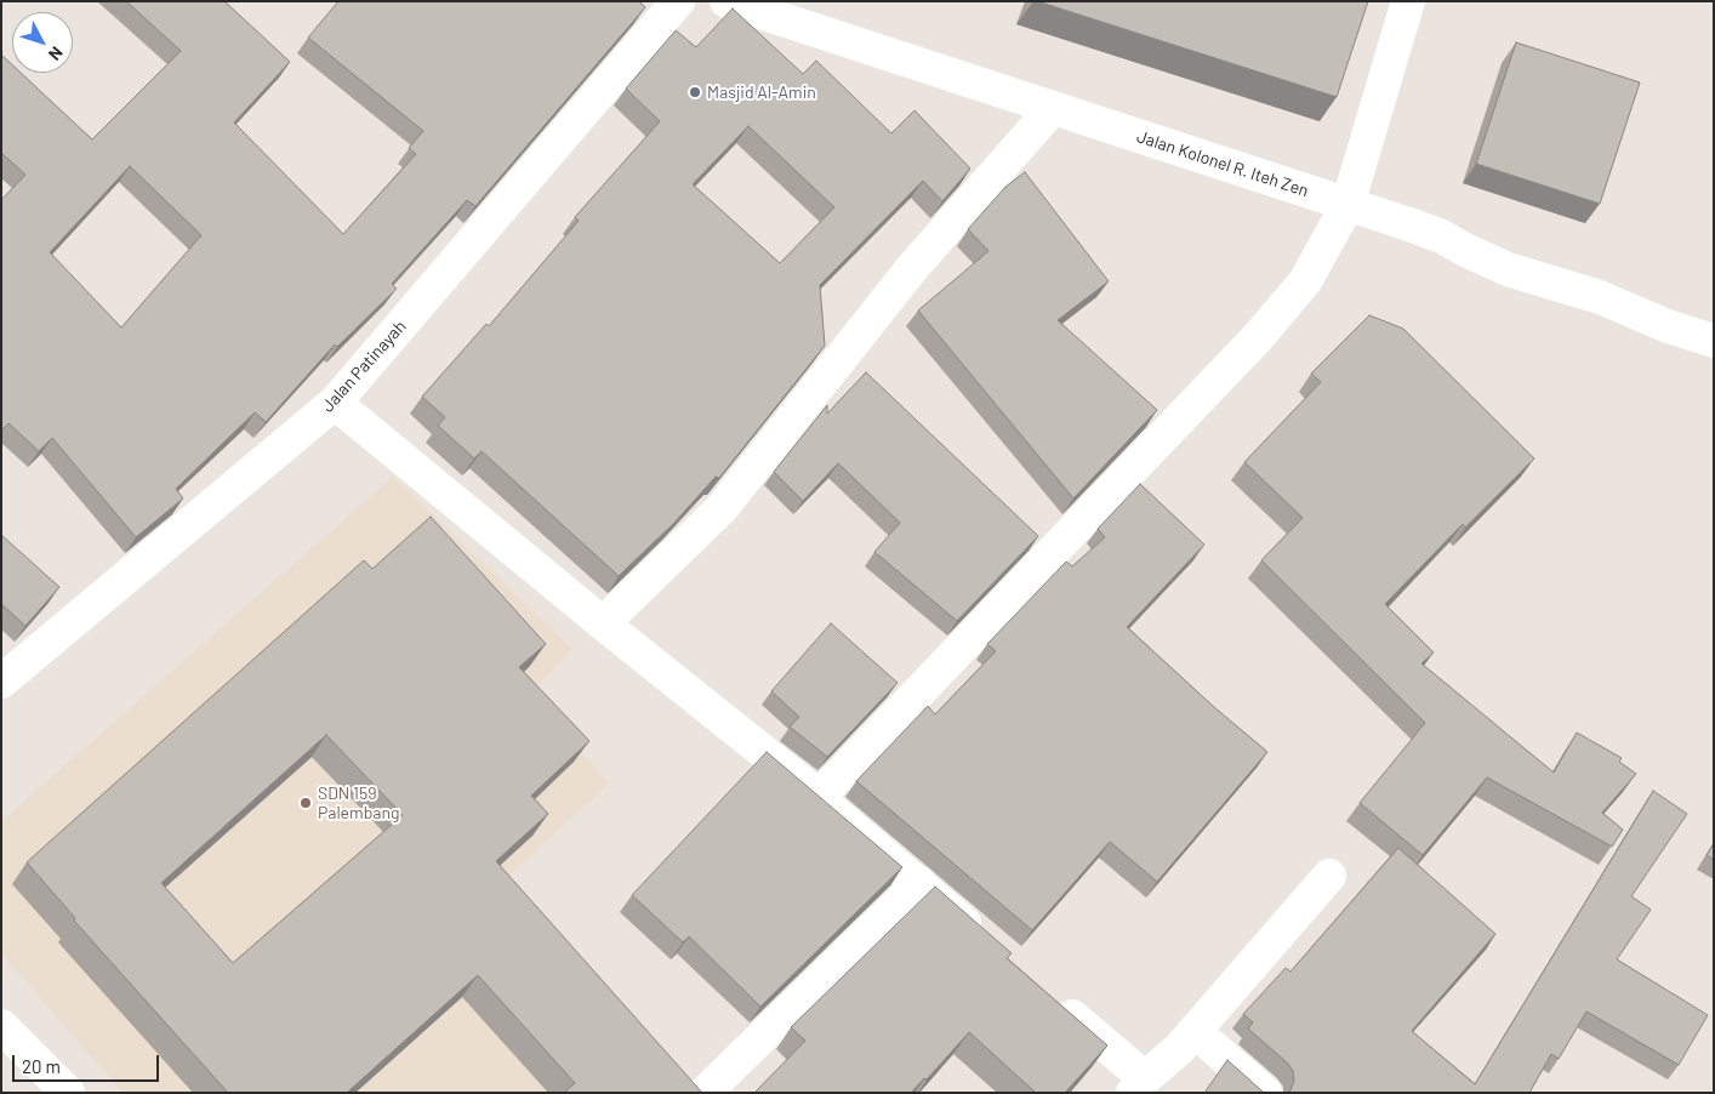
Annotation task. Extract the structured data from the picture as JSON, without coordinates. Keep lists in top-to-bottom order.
{
  "streets": {
    "street": ["Jalan Kolonel R. Iteh Zen", "Jalan Patinayah"]
  },
  "places": ["Masjid Al-Amin", "SDN 159 Palembang"],
  "scale_bar": "20 m",
  "north": "bottom right"
}
